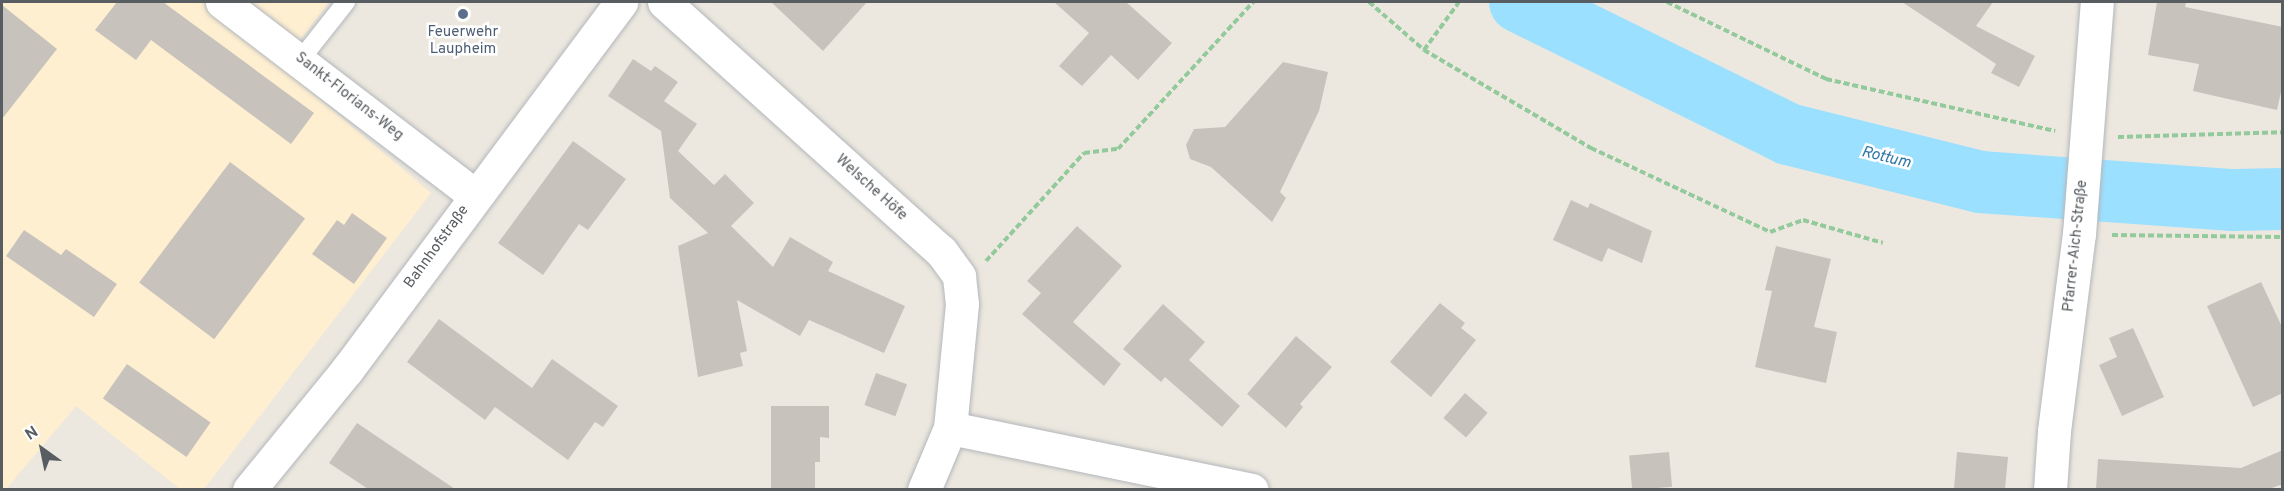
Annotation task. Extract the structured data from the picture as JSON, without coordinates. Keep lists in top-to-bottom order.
{
  "streets": {
    "street": [
      "Sankt-Florians-Weg",
      "Welsche Höfe",
      "Pfarrer-Aich-Straße",
      "Bahnhofstraße"
    ]
  },
  "crossings": [
    ["Sankt-Florians-Weg", "Bahnhofstraße"]
  ],
  "water": ["Rottum"],
  "places": ["Feuerwehr Laupheim"],
  "north": "top left"
}
